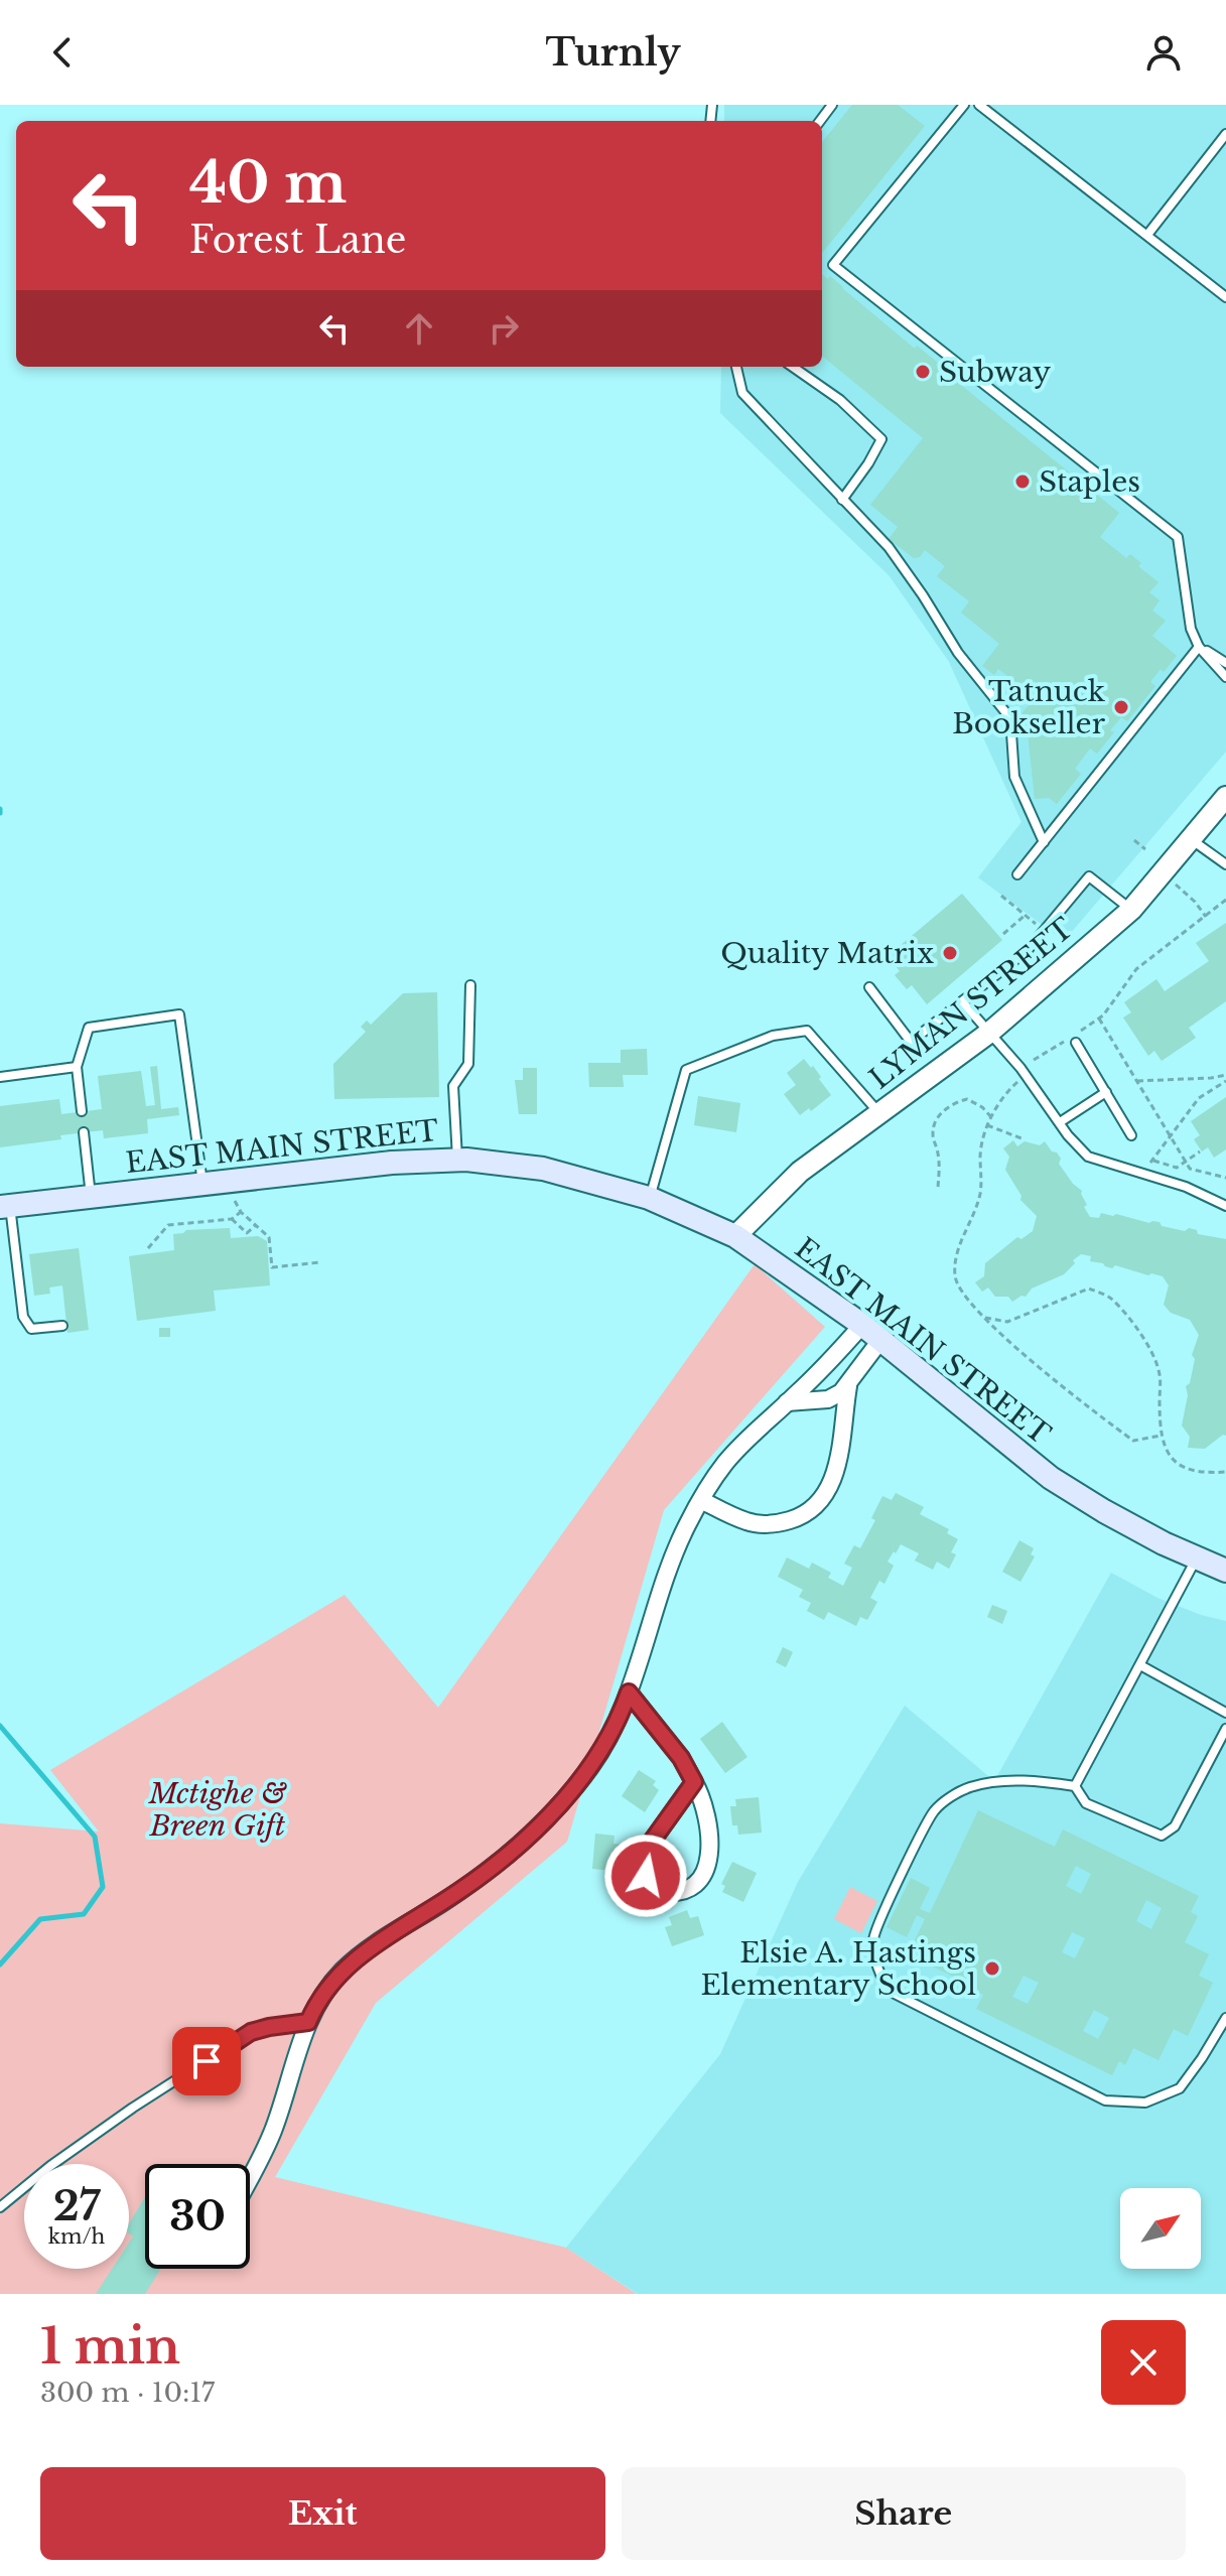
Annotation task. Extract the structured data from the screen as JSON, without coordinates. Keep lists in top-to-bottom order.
{
  "streets": {
    "main road": ["EAST MAIN STREET"],
    "street": ["LYMAN STREET"]
  },
  "crossings": [
    ["LYMAN STREET", "EAST MAIN STREET"]
  ],
  "parks": ["Mctighe & Breen Gift"],
  "places": [
    "Subway",
    "Staples",
    "Tatnuck Bookseller",
    "Quality Matrix",
    "Elsie A. Hastings Elementary School"
  ],
  "north": "top right",
  "page": {
    "header": "Turnly",
    "turn": ["40 m", "Forest Lane"],
    "speed": "27 km/h",
    "limit": "30",
    "heading": ["1 min", "300 m · 10:17"],
    "buttons": ["Exit", "Share"]
  }
}
